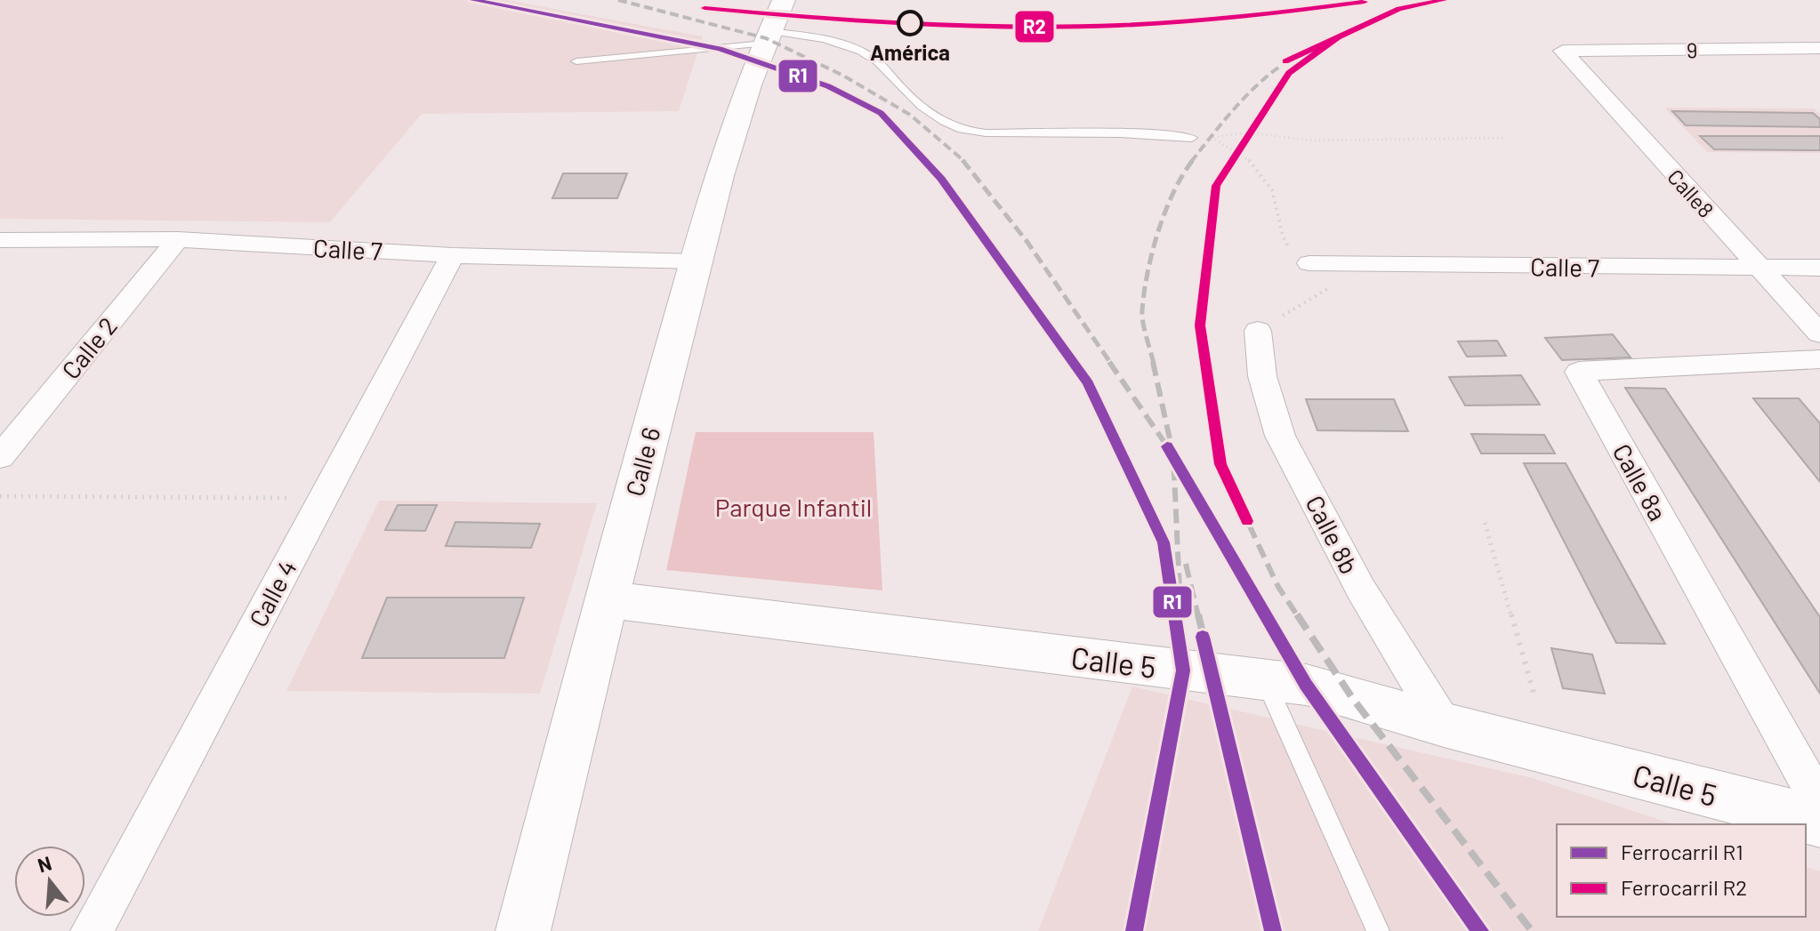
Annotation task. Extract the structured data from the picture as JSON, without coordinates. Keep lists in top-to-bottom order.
{
  "streets": {
    "street": [
      "9",
      "Calle8",
      "Calle 7",
      "Calle 2",
      "Calle 6",
      "Calle 8a",
      "Calle 8b",
      "Calle 4",
      "Calle 5"
    ]
  },
  "crossings": [
    ["9", "Calle8"],
    ["Calle8", "Calle 7"],
    ["Calle 7", "Calle 2"],
    ["Calle 7", "Calle 6"],
    ["Calle 7", "Calle 4"],
    ["Calle 6", "Calle 5"],
    ["Calle 8b", "Calle 5"]
  ],
  "parks": ["Parque Infantil"],
  "places": ["América"],
  "lines": ["rail line R1", "rail line R2"],
  "legend": ["Ferrocarril R1", "Ferrocarril R2"],
  "north": "top"
}
